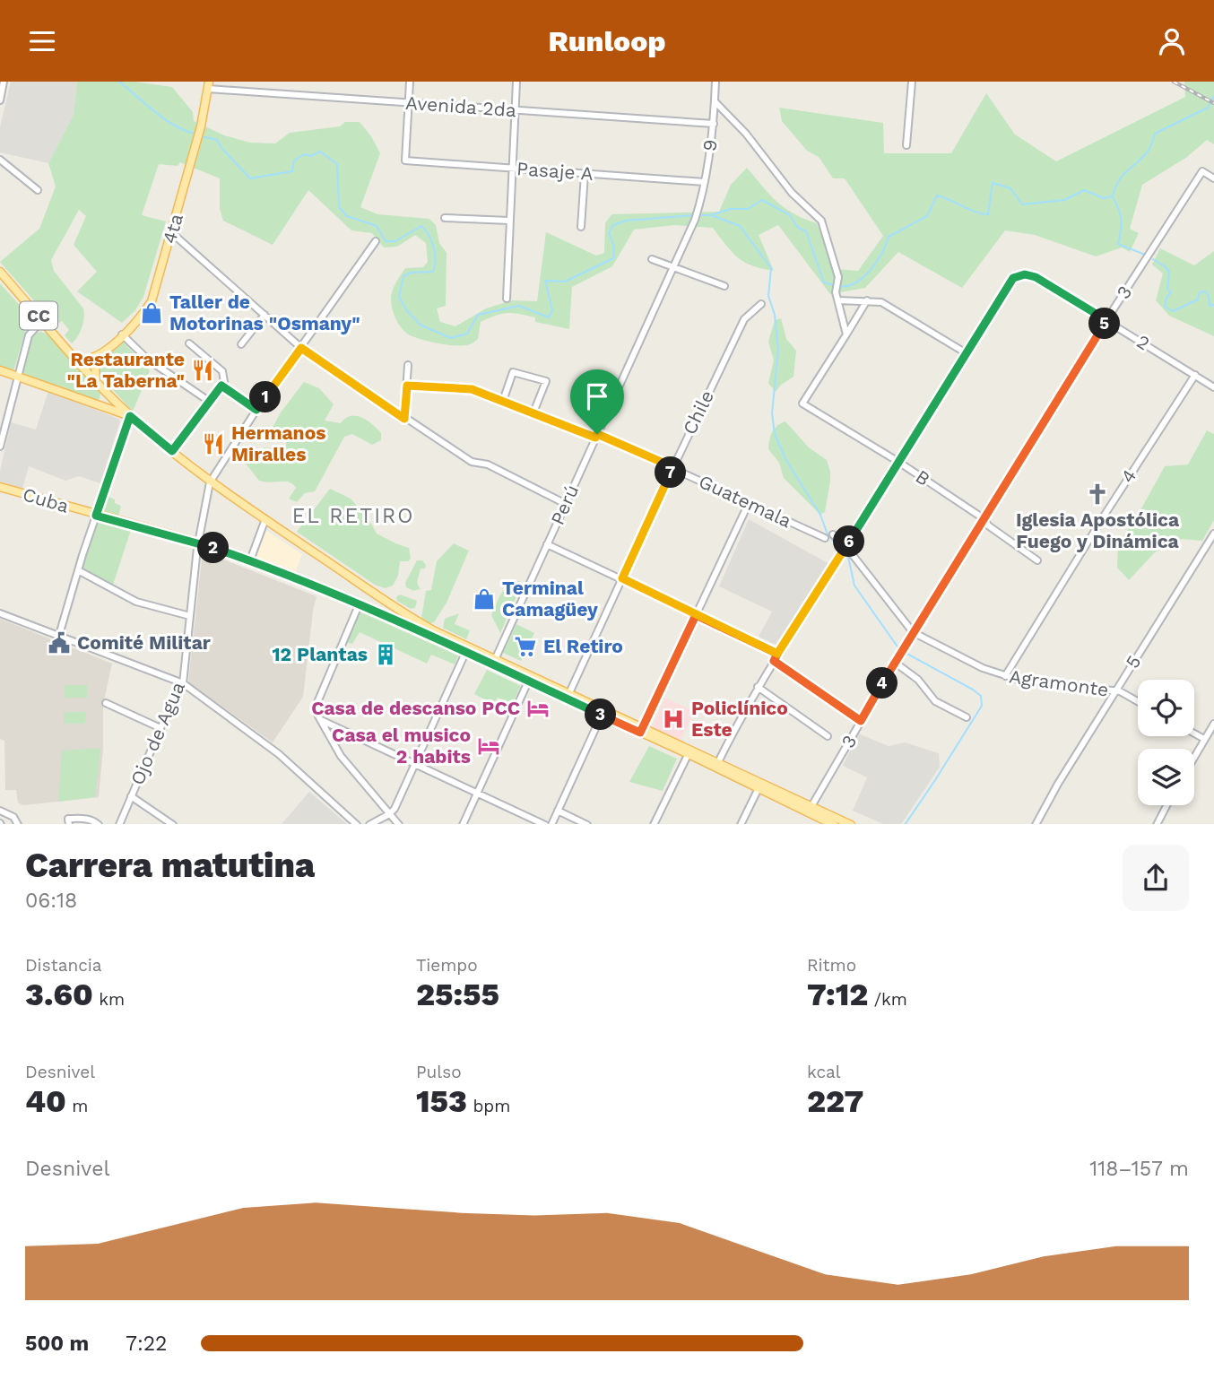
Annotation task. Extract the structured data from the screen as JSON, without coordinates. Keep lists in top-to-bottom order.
{
  "streets": {
    "main road": ["4ta", "CC", "Cuba"],
    "street": [
      "Avenida 2da",
      "9",
      "Pasaje A",
      "3",
      "2",
      "Chile",
      "4",
      "B",
      "Guatemala",
      "Perú",
      "5",
      "Agramonte",
      "Ojo de Agua"
    ]
  },
  "crossings": [
    ["Avenida 2da", "9"],
    ["Avenida 2da", "Pasaje A"],
    ["Avenida 2da", "4ta"],
    ["9", "Pasaje A"],
    ["9", "Perú"],
    ["3", "CC"],
    ["3", "2"],
    ["3", "B"],
    ["3", "Agramonte"],
    ["CC", "2"],
    ["CC", "Chile"],
    ["CC", "Cuba"],
    ["CC", "Perú"],
    ["CC", "Ojo de Agua"],
    ["2", "4"],
    ["2", "B"],
    ["2", "Agramonte"],
    ["Chile", "Guatemala"],
    ["4", "Agramonte"],
    ["Cuba", "Ojo de Agua"],
    ["Guatemala", "Perú"],
    ["5", "Agramonte"]
  ],
  "districts": ["EL RETIRO"],
  "places": {
    "shop": ["Taller de Motorinas \"Osmany\"", "Terminal Camagüey"],
    "restaurant": ["Restaurante \"La Taberna\"", "Hermanos Miralles"],
    "church": ["Iglesia Apostólica Fuego y Dinámica"],
    "public building": ["Comité Militar"],
    "supermarket": ["El Retiro"],
    "building": ["12 Plantas"],
    "hotel": ["Casa de descanso PCC", "Casa el musico 2 habits"],
    "hospital": ["Policlínico Este"]
  },
  "page": {
    "header": "Runloop",
    "pins": [
      "5",
      "1",
      "7",
      "6",
      "2",
      "4",
      "3"
    ],
    "heading": ["Carrera matutina", "06:18"],
    "stats": [
      ["Distancia", "3.60 km"],
      ["Tiempo", "25:55"],
      ["Ritmo", "7:12 /km"],
      ["Desnivel", "40 m"],
      ["Pulso", "153 bpm"],
      ["kcal", "227"]
    ],
    "chart": ["Desnivel", "118–157 m"],
    "list": [
      {
        "name": "500 m",
        "note": "7:22"
      }
    ]
  }
}
